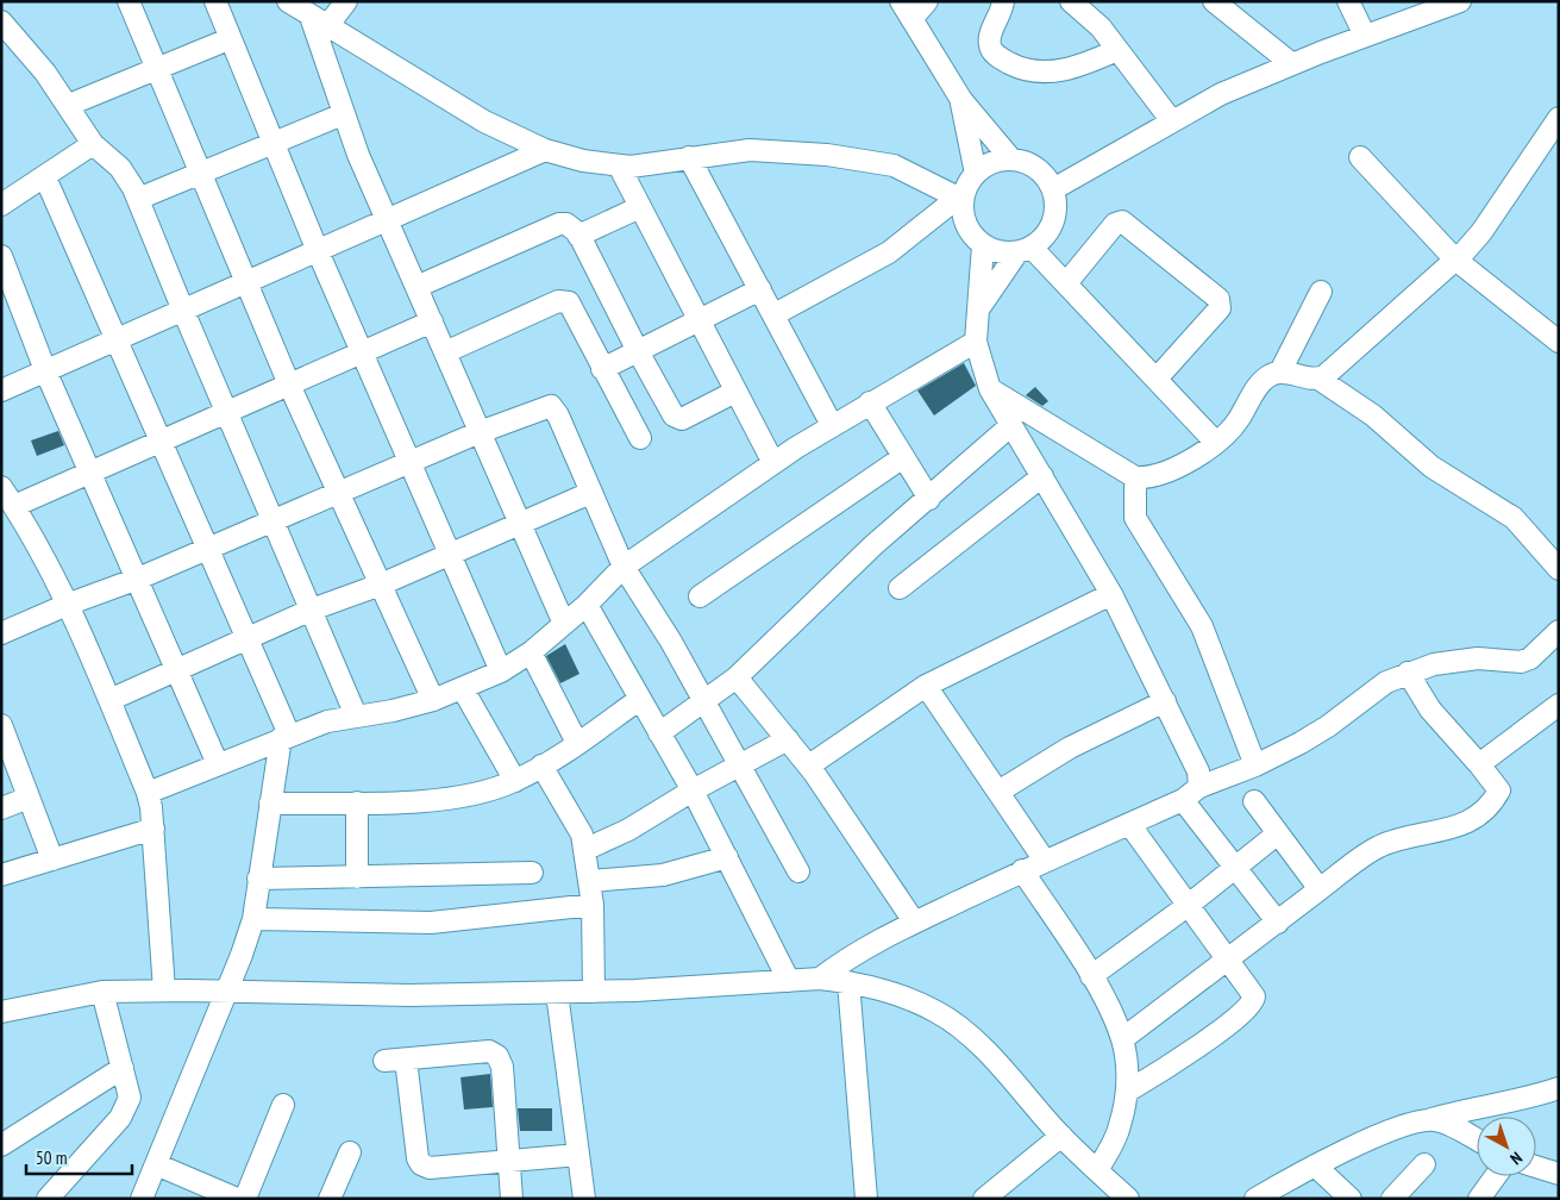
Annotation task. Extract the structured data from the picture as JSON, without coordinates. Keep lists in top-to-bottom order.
{
  "scale_bar": "50 m",
  "north": "bottom right"
}
